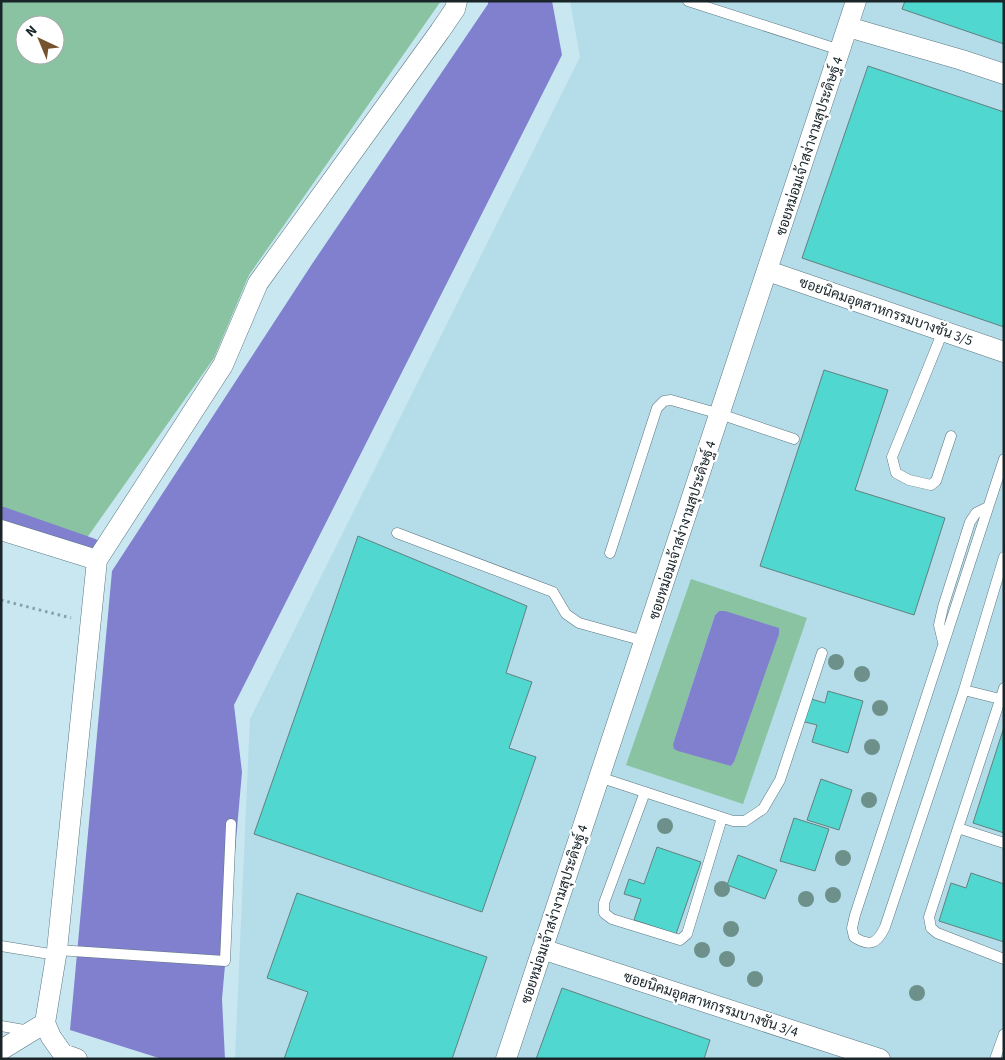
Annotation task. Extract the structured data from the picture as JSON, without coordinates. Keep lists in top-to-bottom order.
{
  "streets": {
    "street": ["ซอยหม่อมเจ้าสง่างามสุประดิษฐ์ 4", "ซอยนิคมอุตสาหกรรมบางชัน 3/5", "ซอยนิคมอุตสาหกรรมบางชัน 3/4"]
  },
  "crossings": [
    ["ซอยหม่อมเจ้าสง่างามสุประดิษฐ์ 4", "ซอยนิคมอุตสาหกรรมบางชัน 3/5"],
    ["ซอยหม่อมเจ้าสง่างามสุประดิษฐ์ 4", "ซอยนิคมอุตสาหกรรมบางชัน 3/4"]
  ],
  "north": "top left"
}
